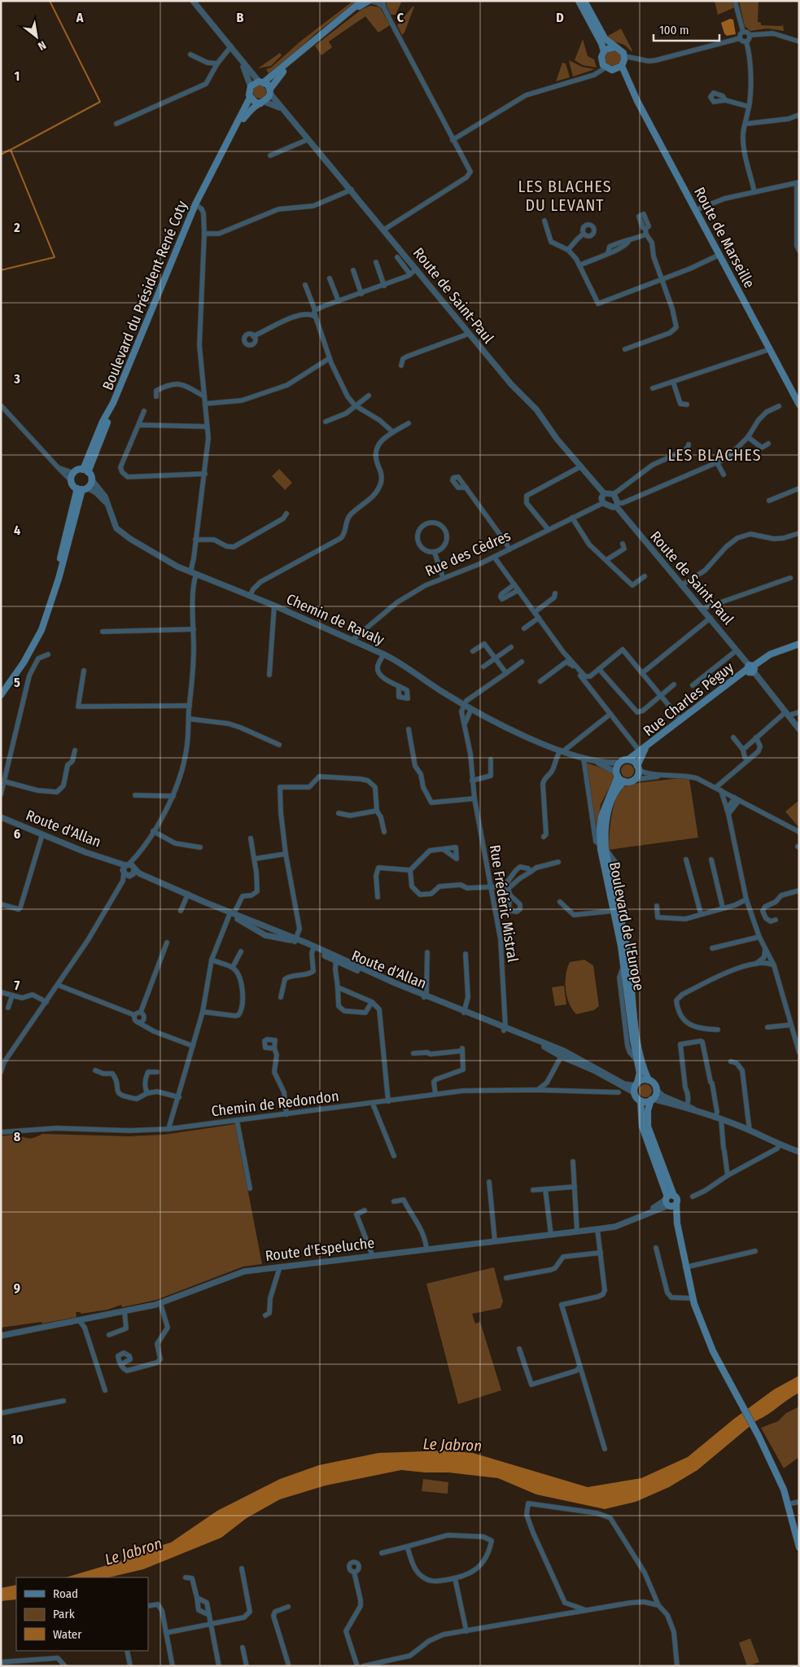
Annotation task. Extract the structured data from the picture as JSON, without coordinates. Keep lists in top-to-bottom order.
{
  "streets": {
    "main road": [
      "Route de Marseille",
      "Boulevard du Président René Coty",
      "Rue Charles Péguy",
      "Boulevard de l'Europe"
    ],
    "street": [
      "Route de Saint-Paul",
      "Rue des Cèdres",
      "Chemin de Ravaly",
      "Route d'Allan",
      "Rue Frédéric Mistral",
      "Chemin de Redondon",
      "Route d'Espeluche"
    ]
  },
  "crossings": [
    ["Boulevard du Président René Coty", "Route de Saint-Paul"],
    ["Boulevard du Président René Coty", "Chemin de Ravaly"],
    ["Route de Saint-Paul", "Rue Charles Péguy"],
    ["Rue des Cèdres", "Chemin de Ravaly"],
    ["Chemin de Ravaly", "Rue Charles Péguy"],
    ["Chemin de Ravaly", "Rue Frédéric Mistral"],
    ["Chemin de Ravaly", "Boulevard de l'Europe"],
    ["Rue Charles Péguy", "Boulevard de l'Europe"],
    ["Route d'Allan", "Rue Frédéric Mistral"],
    ["Route d'Allan", "Boulevard de l'Europe"]
  ],
  "districts": ["LES BLACHES DU LEVANT", "LES BLACHES"],
  "water": ["Le Jabron"],
  "legend": ["Road", "Park", "Water"],
  "scale_bar": "100 m",
  "north": "bottom right",
  "grid": {
    "columns": [
      "A",
      "B",
      "C",
      "D"
    ],
    "rows": [
      "1",
      "2",
      "3",
      "4",
      "5",
      "6",
      "7",
      "8",
      "9",
      "10"
    ]
  }
}
